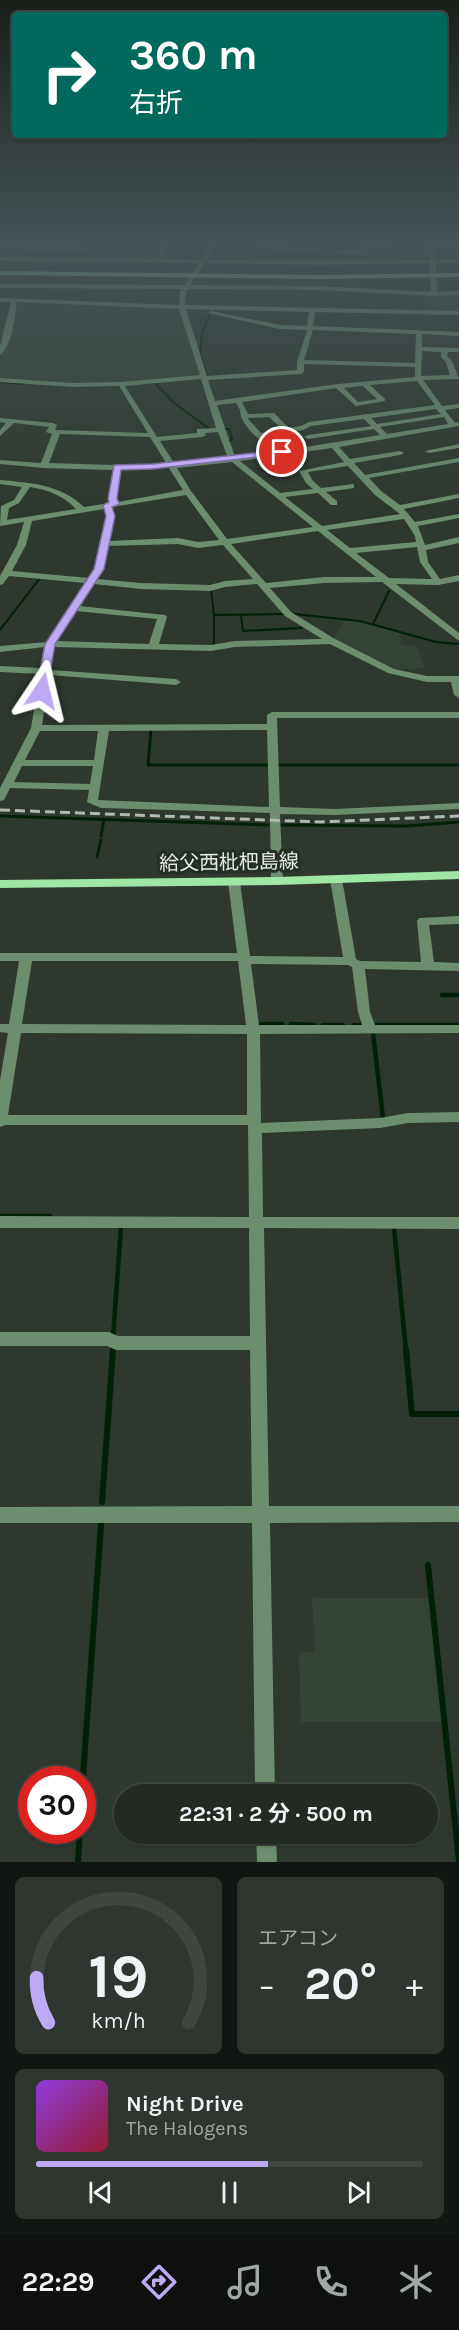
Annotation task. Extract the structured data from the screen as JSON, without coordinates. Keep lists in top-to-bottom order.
{
  "streets": {
    "main road": ["給父西枇杷島線"]
  },
  "page": {
    "turn": ["360 m", "右折"],
    "limit": "30",
    "trip": "22:31 · 2 分 · 500 m",
    "tile": "エアコン",
    "heat": ["−", "20°", "+"],
    "song": ["Night Drive", "The Halogens"],
    "tabs": "22:29",
    "gauge": ["19", "km/h"]
  }
}
